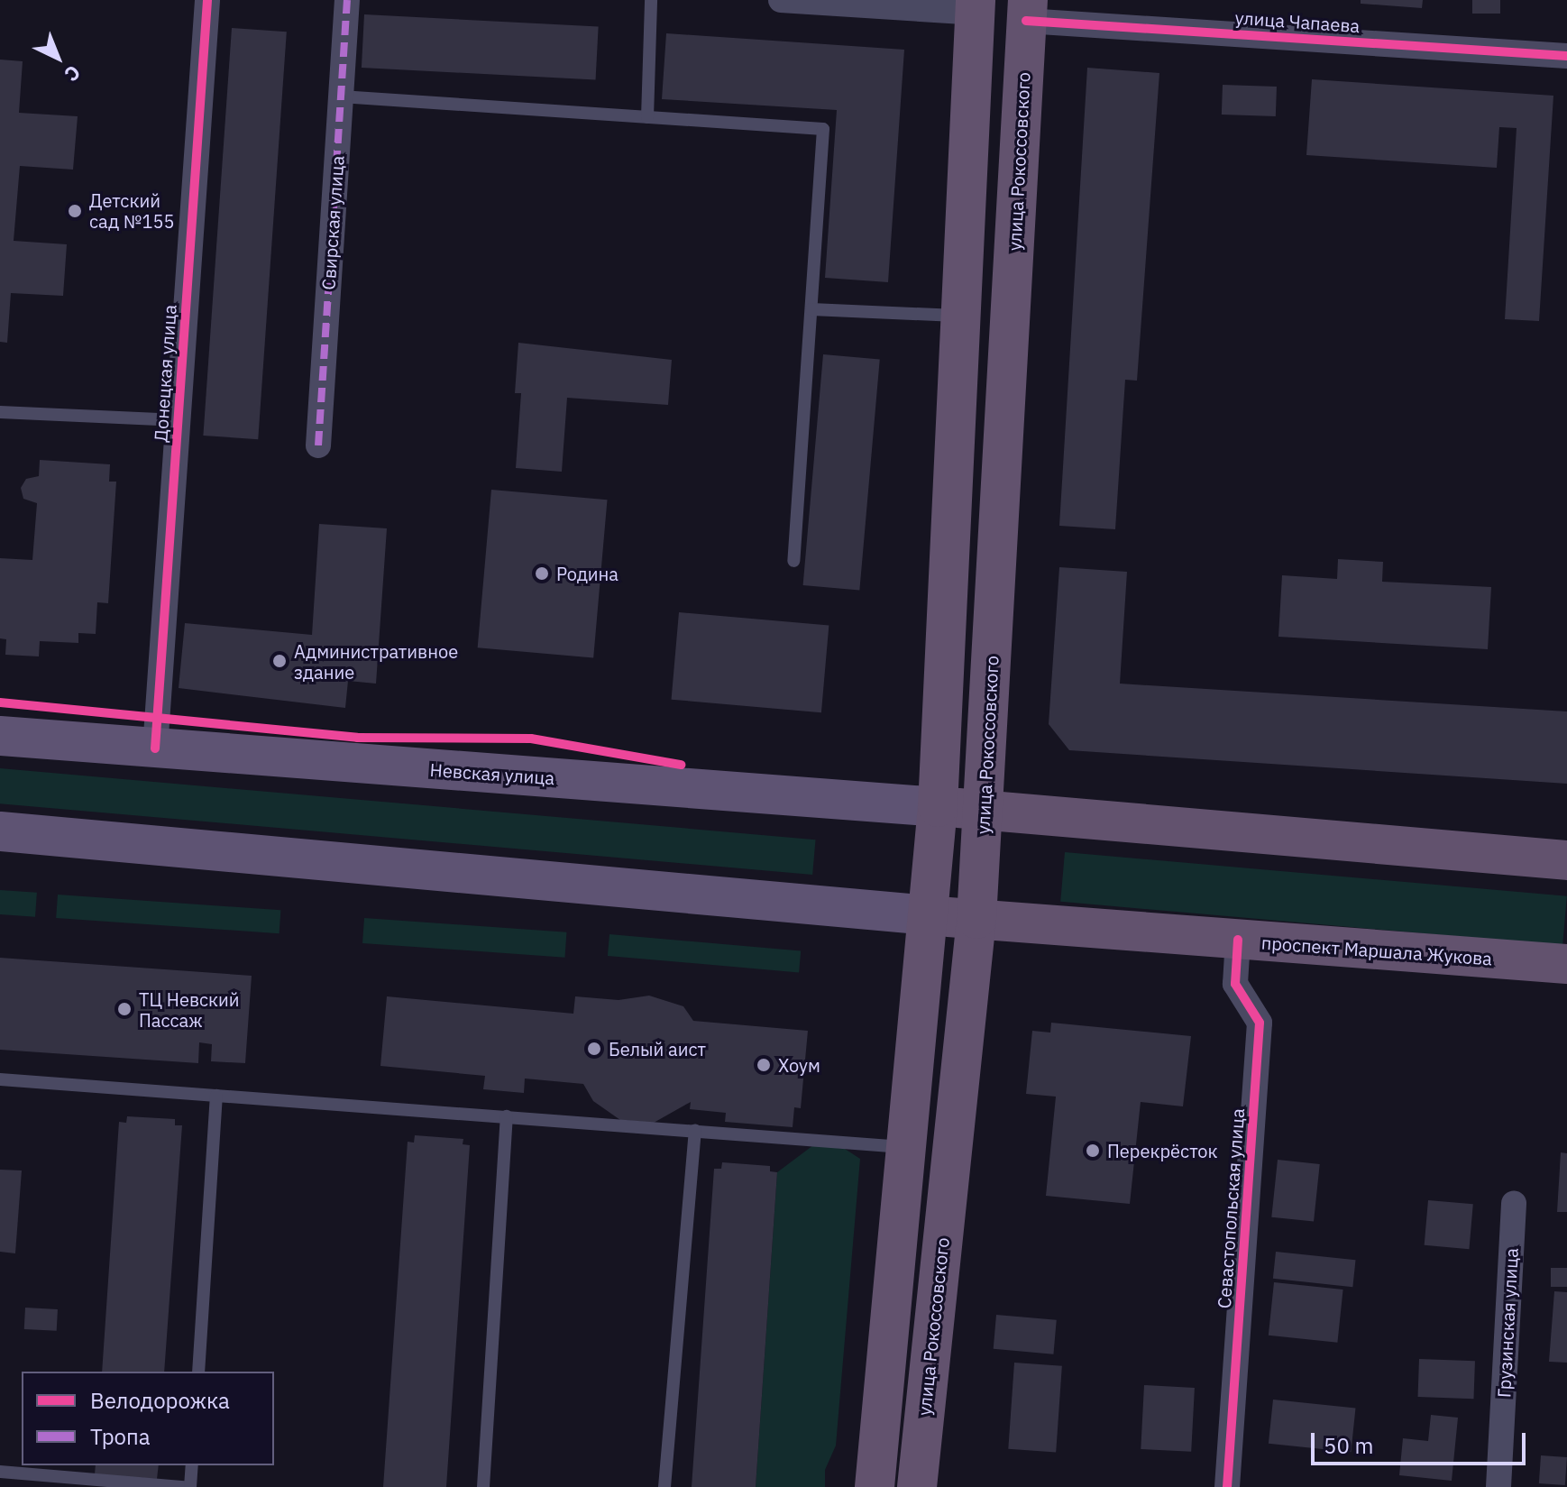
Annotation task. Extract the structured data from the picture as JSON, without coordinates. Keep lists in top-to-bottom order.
{
  "streets": {
    "highway": ["улица Рокоссовского", "Невская улица", "проспект Маршала Жукова"],
    "street": [
      "улица Чапаева",
      "Свирская улица",
      "Донецкая улица",
      "Севастопольская улица",
      "Грузинская улица"
    ]
  },
  "crossings": [
    ["улица Чапаева", "улица Рокоссовского"],
    ["улица Рокоссовского", "Невская улица"],
    ["улица Рокоссовского", "проспект Маршала Жукова"],
    ["Донецкая улица", "Невская улица"],
    ["проспект Маршала Жукова", "Севастопольская улица"]
  ],
  "places": [
    "Детский сад №155",
    "Родина",
    "Административное здание",
    "ТЦ Невский Пассаж",
    "Белый аист",
    "Хоум",
    "Перекрёсток"
  ],
  "legend": ["Велодорожка", "Тропа"],
  "scale_bar": "50 m",
  "north": "bottom right"
}
